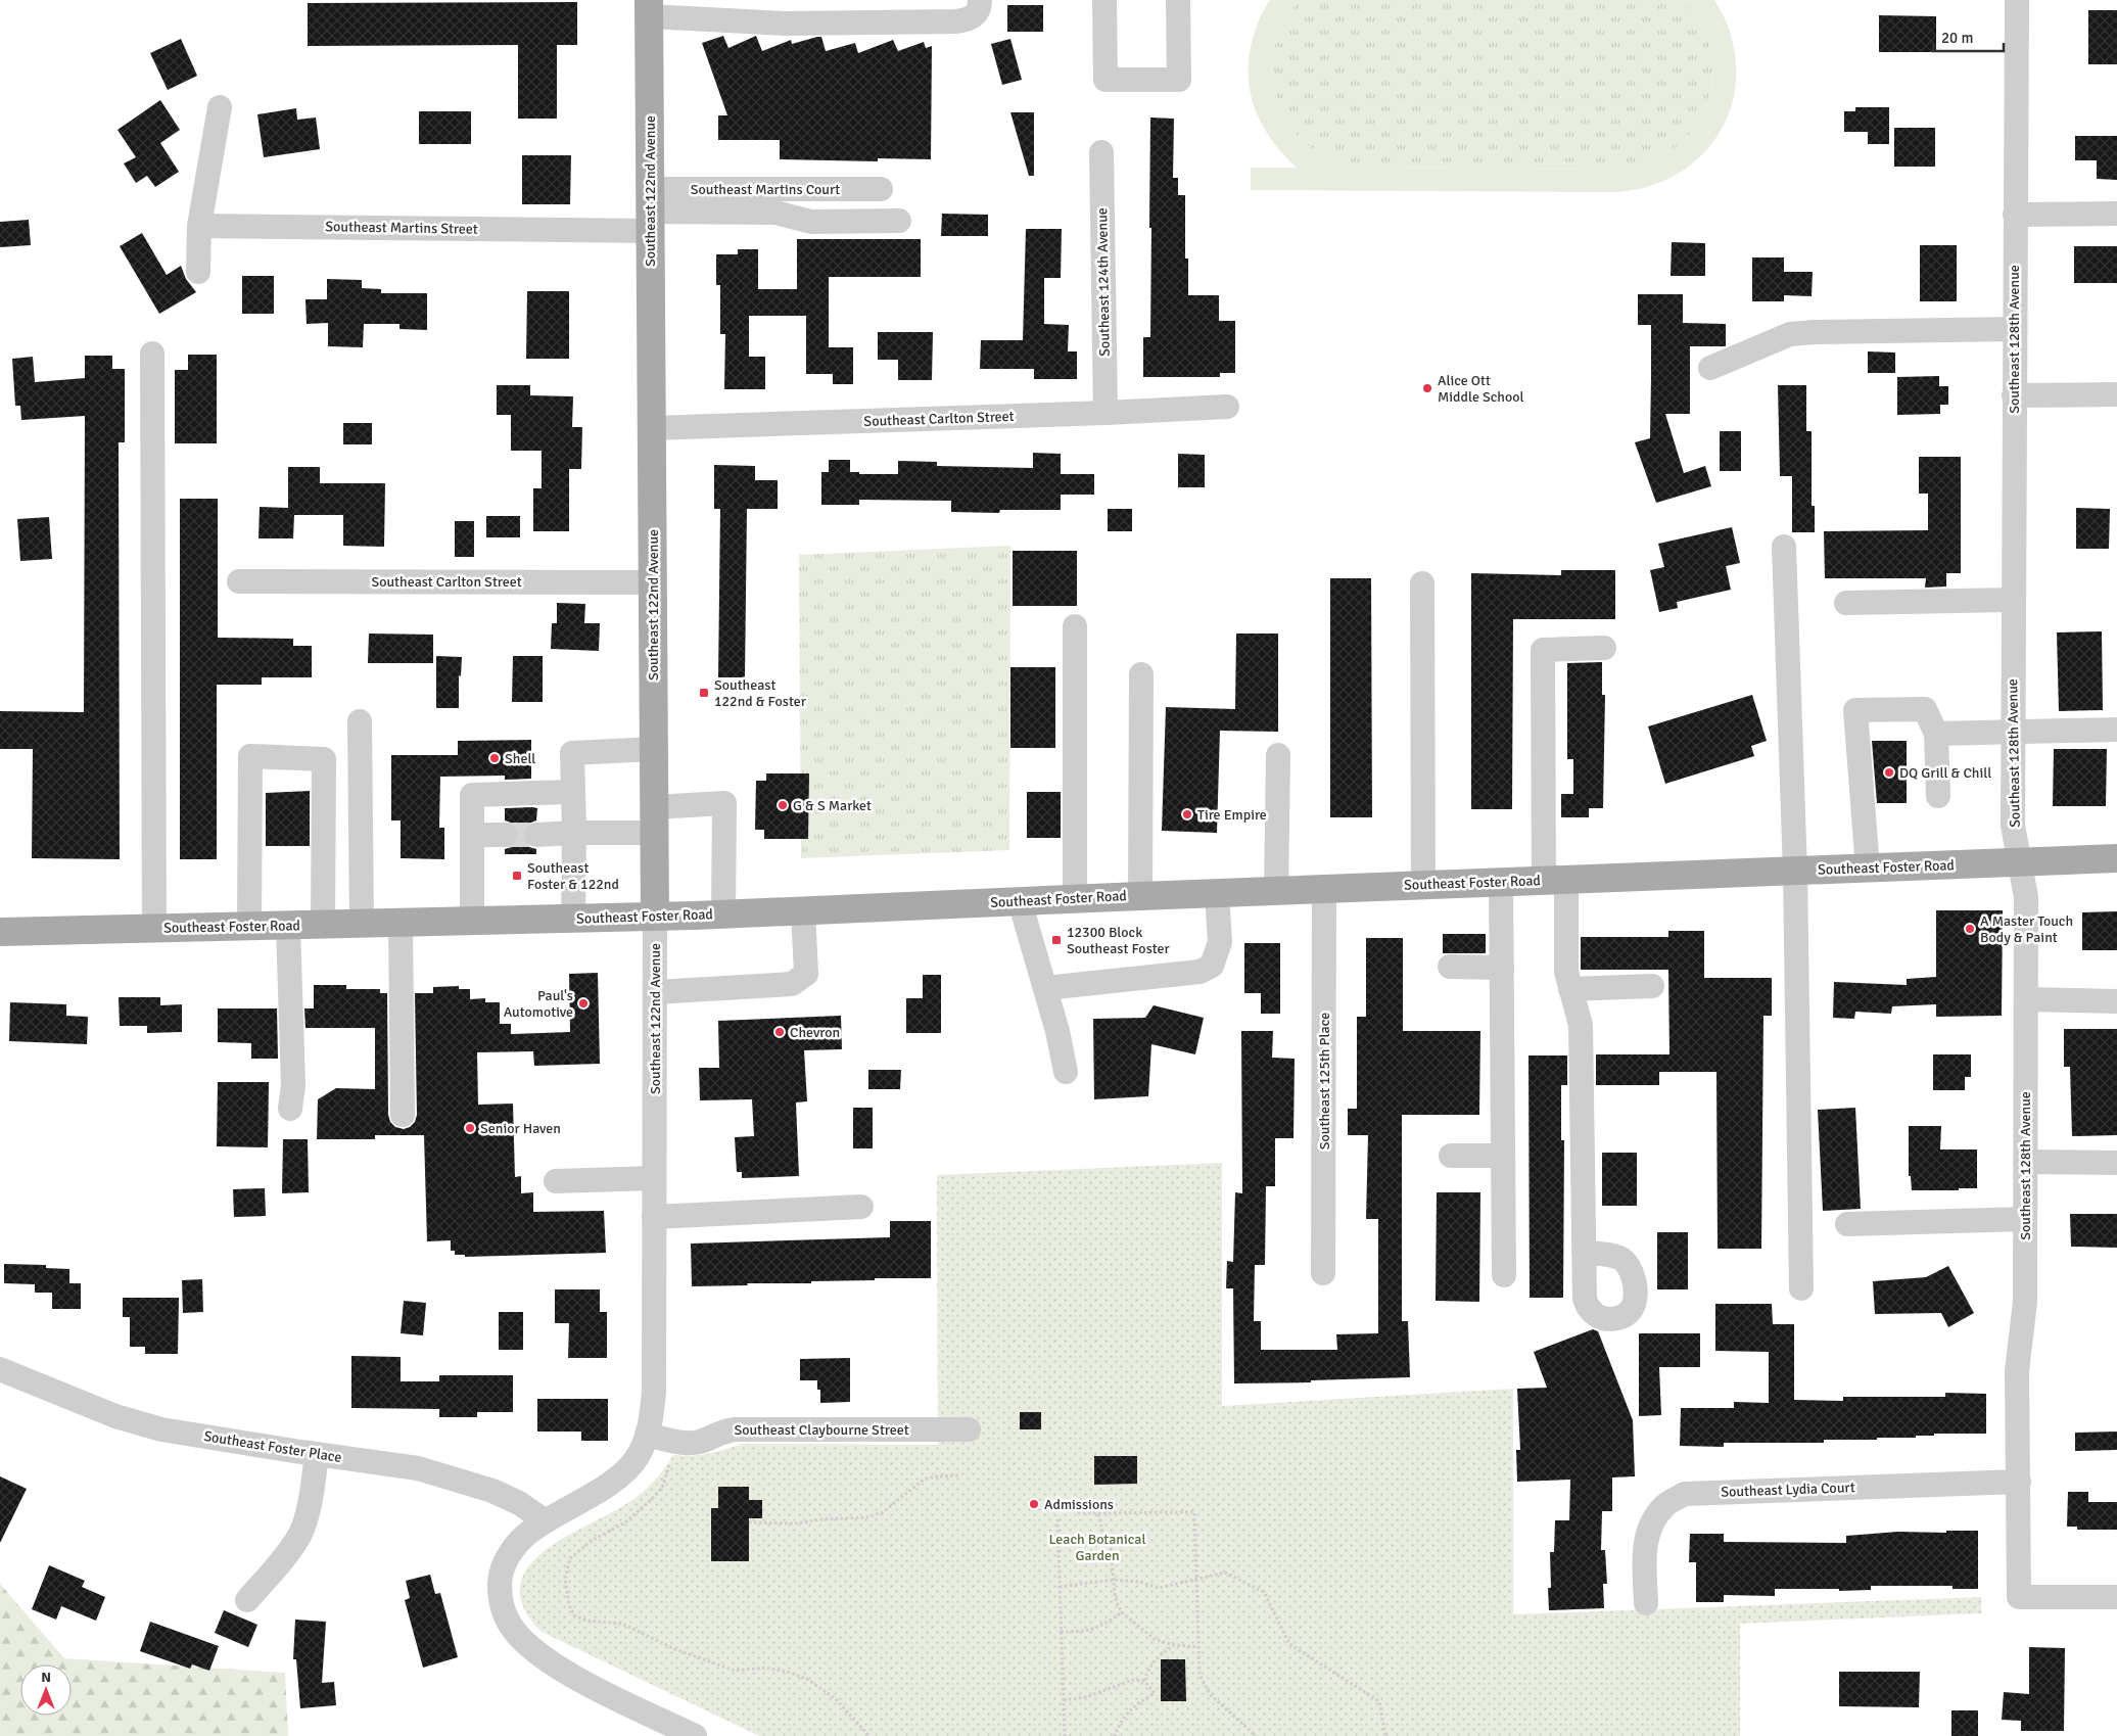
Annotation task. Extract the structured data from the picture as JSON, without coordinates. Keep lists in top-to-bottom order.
{
  "streets": {
    "main road": ["Southeast 122nd Avenue", "Southeast Foster Road"],
    "street": [
      "Southeast Martins Court",
      "Southeast Martins Street",
      "Southeast 124th Avenue",
      "Southeast 128th Avenue",
      "Southeast Carlton Street",
      "Southeast 125th Place",
      "Southeast Claybourne Street",
      "Southeast Foster Place",
      "Southeast Lydia Court"
    ]
  },
  "crossings": [
    ["Southeast Martins Court", "Southeast 122nd Avenue"],
    ["Southeast Martins Court", "Southeast Martins Street"],
    ["Southeast 122nd Avenue", "Southeast Martins Street"],
    ["Southeast 122nd Avenue", "Southeast Carlton Street"],
    ["Southeast 122nd Avenue", "Southeast Foster Road"],
    ["Southeast 122nd Avenue", "Southeast Claybourne Street"],
    ["Southeast 122nd Avenue", "Southeast Foster Place"],
    ["Southeast 124th Avenue", "Southeast Carlton Street"],
    ["Southeast 128th Avenue", "Southeast Foster Road"],
    ["Southeast 128th Avenue", "Southeast Lydia Court"],
    ["Southeast Foster Road", "Southeast 125th Place"]
  ],
  "parks": ["Leach Botanical Garden"],
  "places": {
    "other": [
      "Alice Ott Middle School",
      "Shell",
      "DQ Grill & Chill",
      "G & S Market",
      "Tire Empire",
      "A Master Touch Body & Paint",
      "Paul's Automotive",
      "Chevron",
      "Senior Haven",
      "Admissions"
    ],
    "transit": ["Southeast 122nd & Foster", "Southeast Foster & 122nd", "12300 Block Southeast Foster"]
  },
  "scale_bar": "20 m",
  "north": "top"
}
